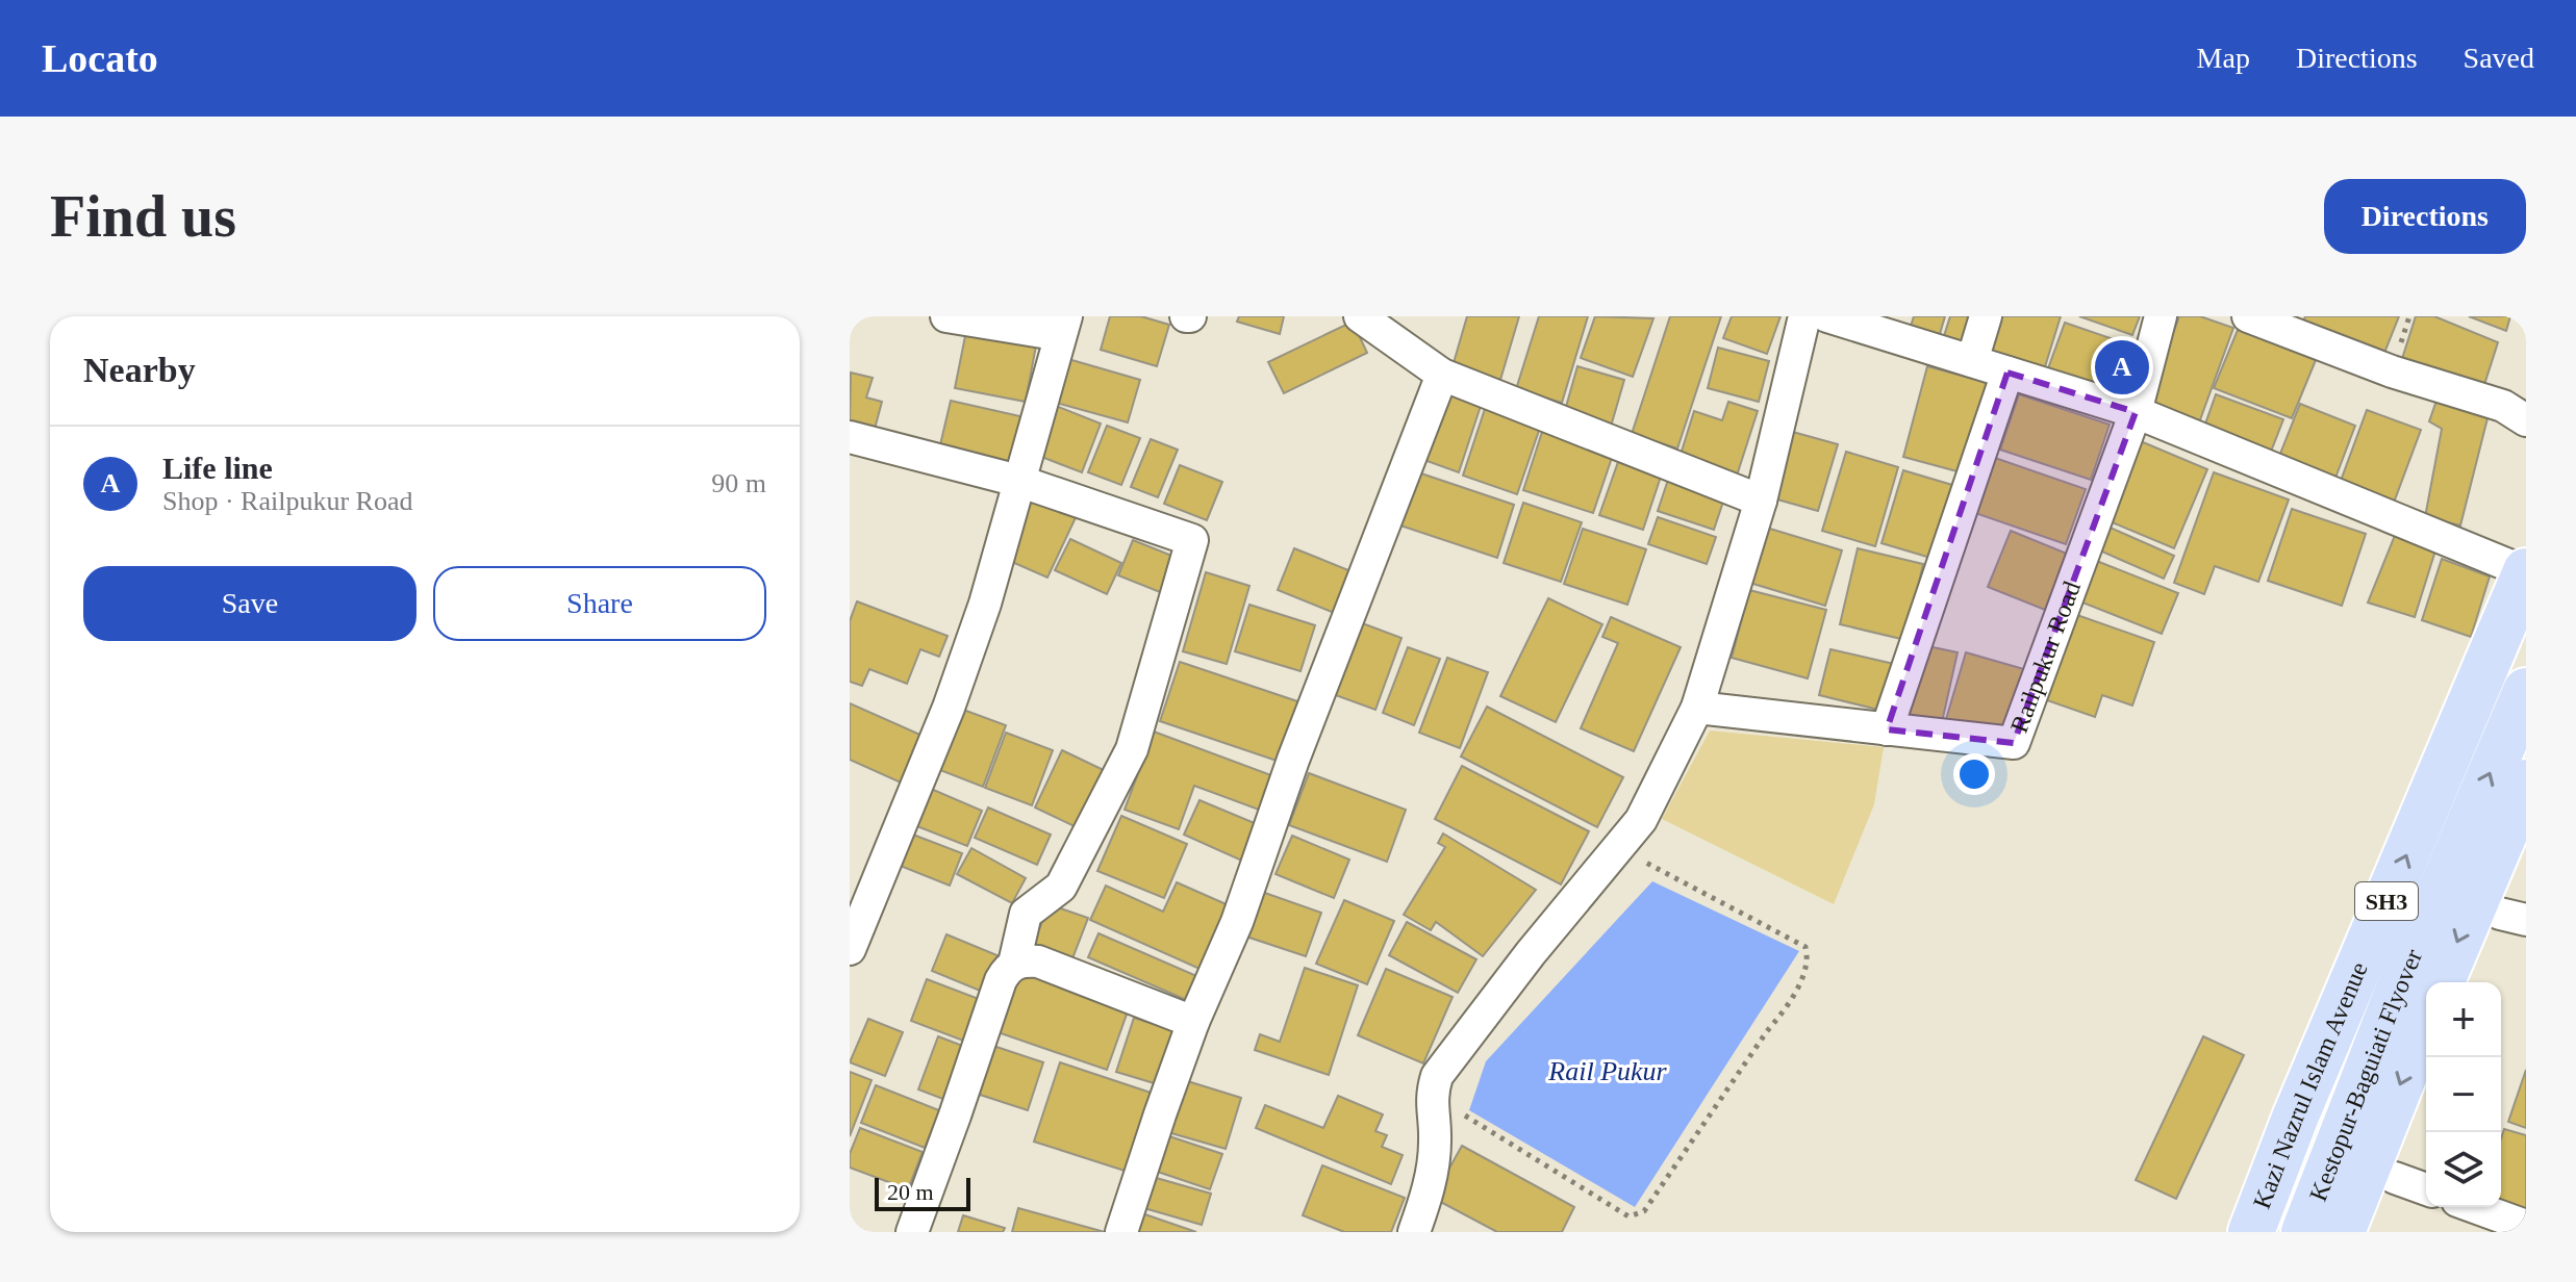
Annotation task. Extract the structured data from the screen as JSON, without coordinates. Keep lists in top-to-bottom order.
{
  "streets": {
    "main road": ["SH3", "Kestopur-Baguiati Flyover", "Kazi Nazrul Islam Avenue"],
    "street": ["Railpukur Road"]
  },
  "water": ["Rail Pukur"],
  "scale_bar": "20 m",
  "page": {
    "header": "Locato",
    "nav": ["Map", "Directions", "Saved"],
    "buttons": [
      "Directions",
      ["Save", "Share"]
    ],
    "title": "Find us",
    "heading": "Nearby",
    "pins": "A",
    "list": [
      {
        "mark": "A",
        "name": "Life line",
        "note": "Shop · Railpukur Road",
        "value": "90 m"
      }
    ],
    "map_buttons": ["+", "−"],
    "scale": "20 m"
  }
}
